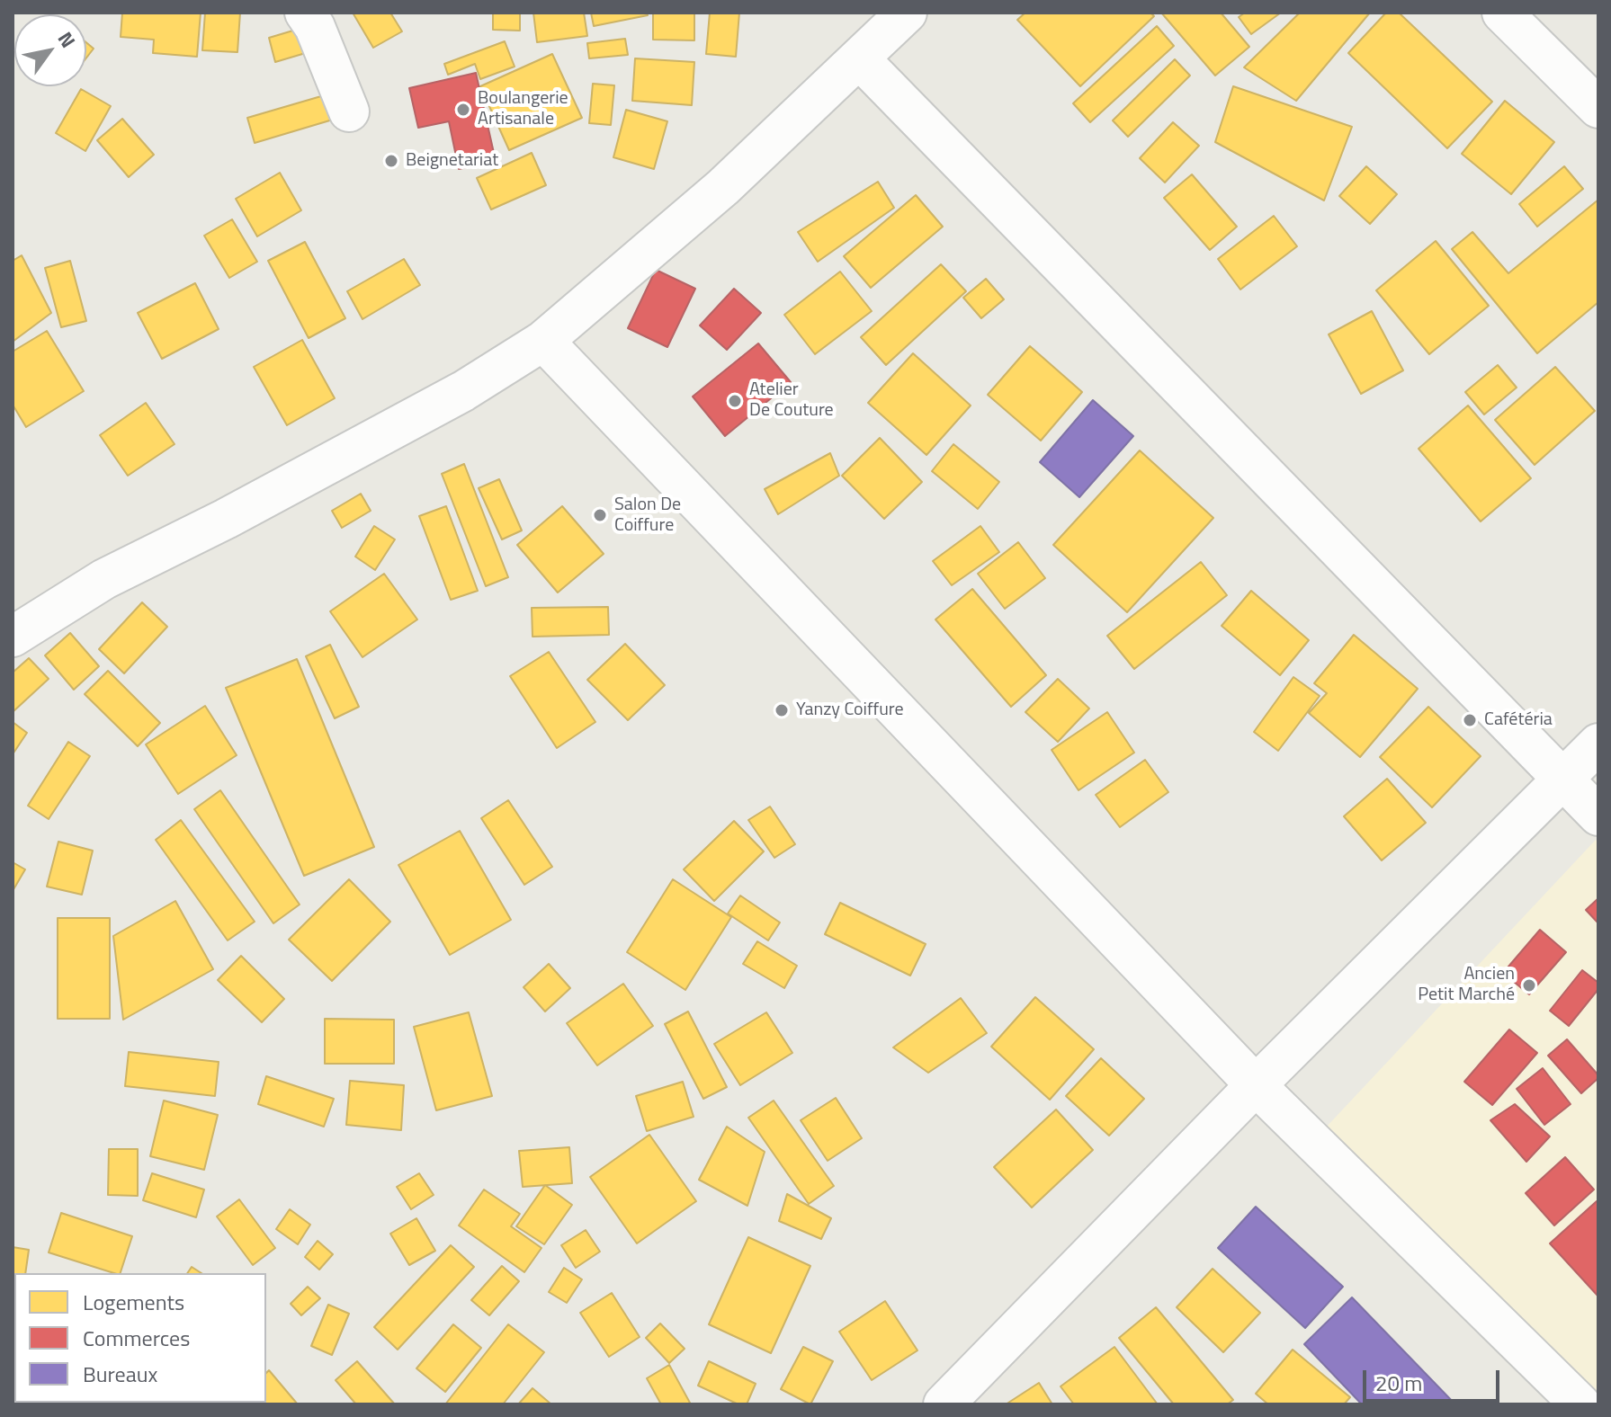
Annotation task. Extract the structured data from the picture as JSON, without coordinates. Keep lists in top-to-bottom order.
{
  "places": [
    "Boulangerie Artisanale",
    "Beignetariat",
    "Atelier De Couture",
    "Salon De Coiffure",
    "Yanzy Coiffure",
    "Cafétéria",
    "Ancien Petit Marché"
  ],
  "legend": ["Logements", "Commerces", "Bureaux"],
  "scale_bar": "20 m",
  "north": "top right"
}
